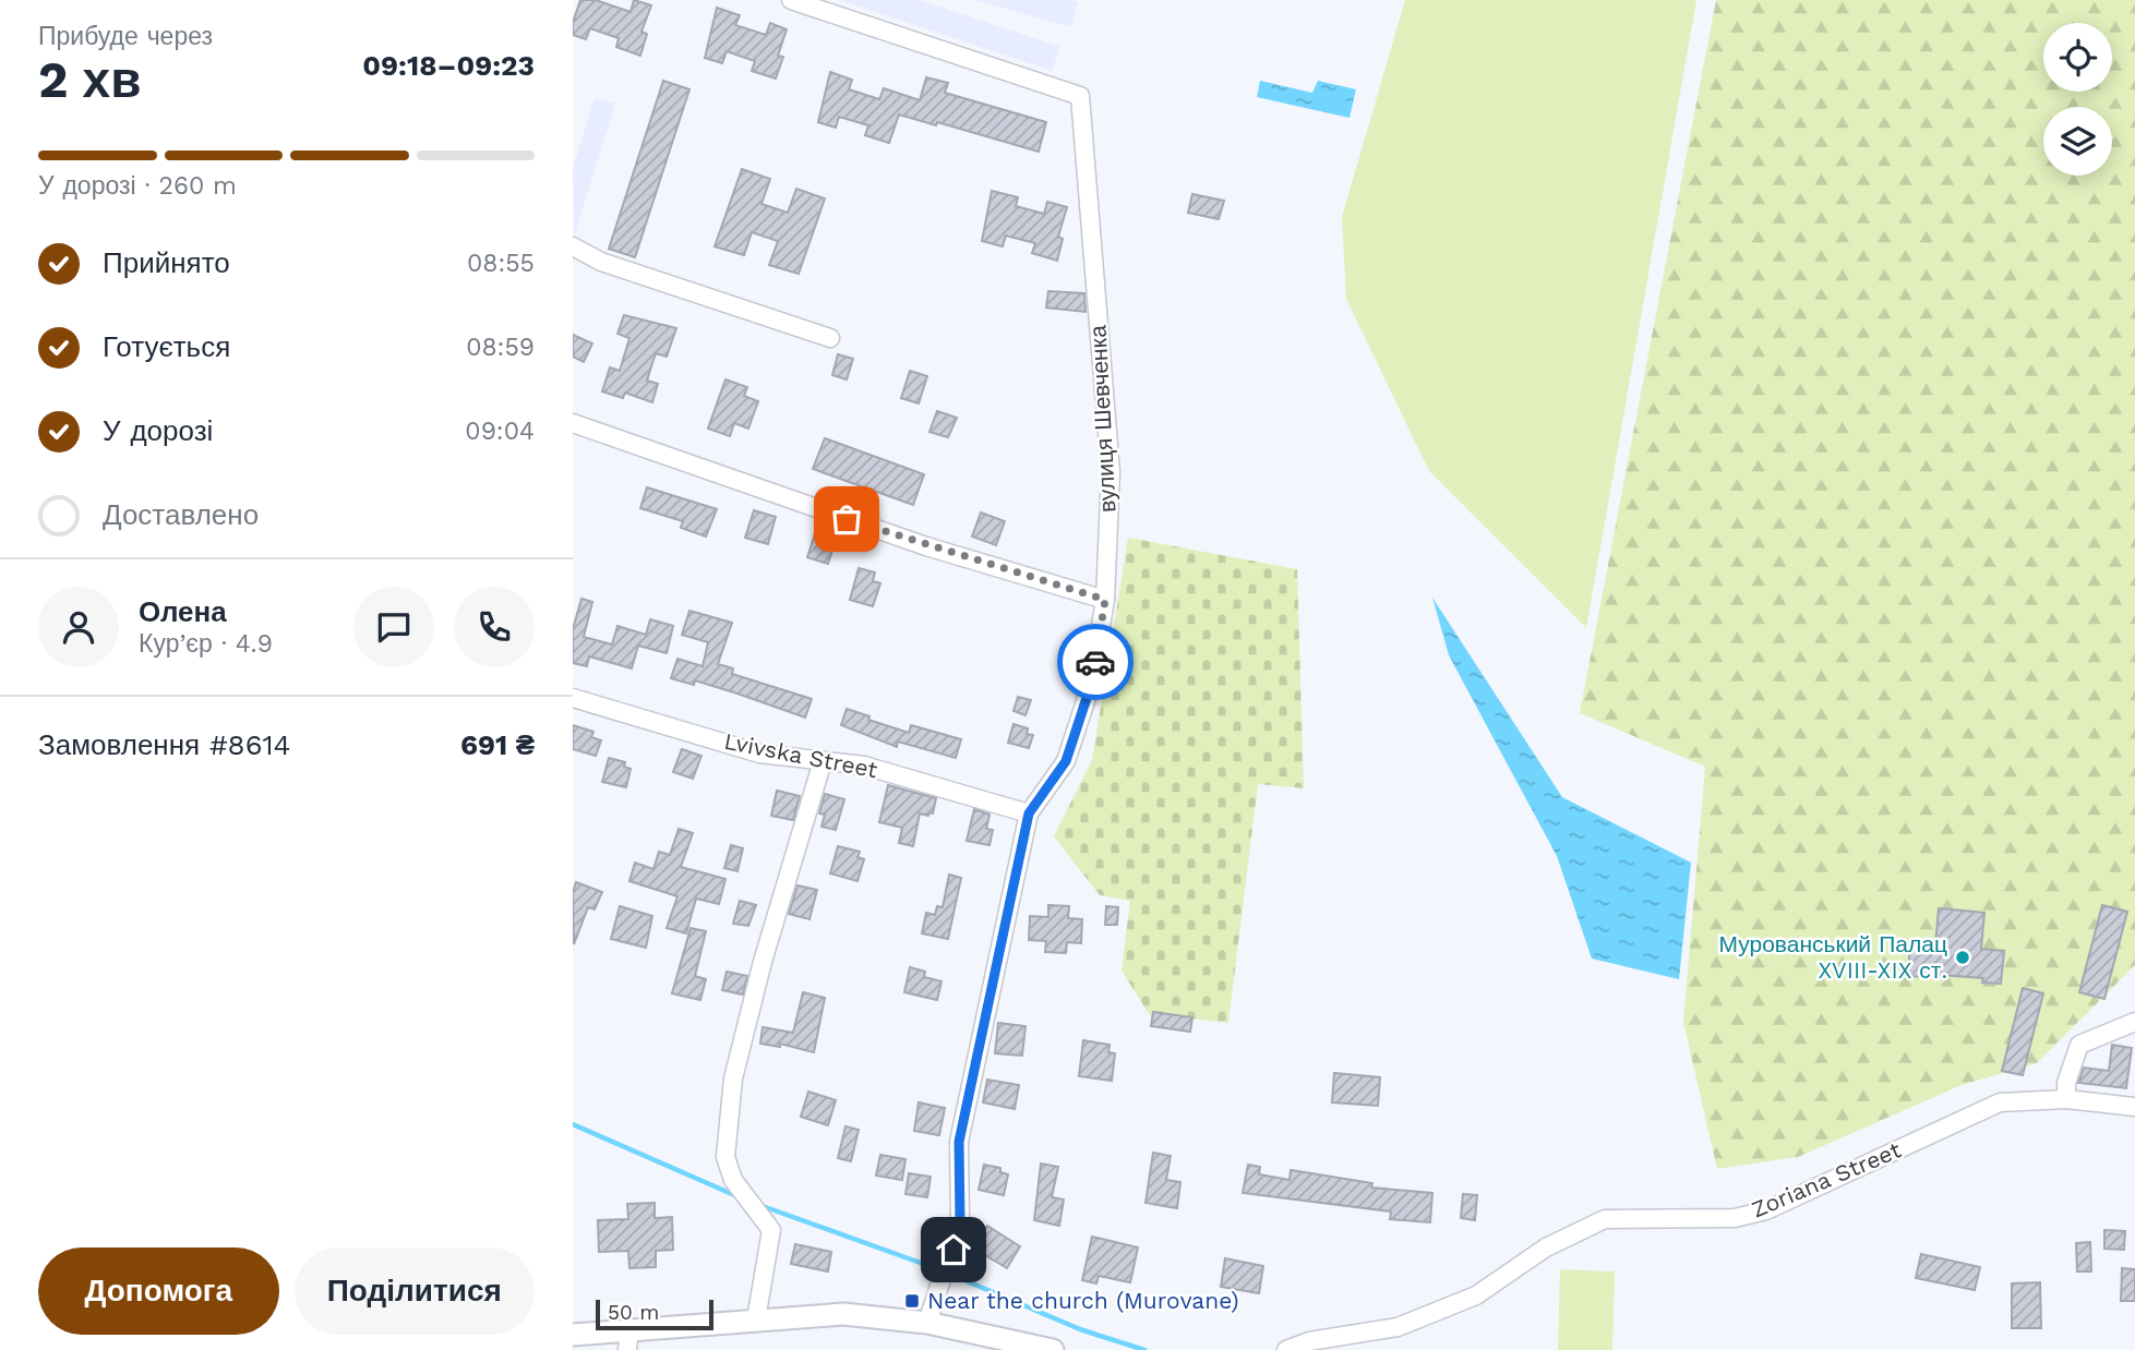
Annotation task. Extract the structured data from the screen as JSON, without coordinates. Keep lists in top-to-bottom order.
{
  "streets": {
    "street": ["вулиця Шевченка", "Lvivska Street", "Zoriana Street"]
  },
  "crossings": [
    ["вулиця Шевченка", "Lvivska Street"]
  ],
  "places": {
    "other": ["Мурованський Палац XVIII-XIX ст."],
    "transit": ["Near the church (Murovane)"]
  },
  "scale_bar": "50 m",
  "page": {
    "heading": ["2 хв", "Прибуде через", "09:18–09:23"],
    "panel": [
      "Олена",
      "Кур’єр · 4.9",
      "Замовлення #8614",
      "691 ₴"
    ],
    "bar": "У дорозі · 260 m",
    "list": [
      ["Прийнято", "08:55"],
      ["Готується", "08:59"],
      ["У дорозі", "09:04"],
      "Доставлено"
    ],
    "buttons": ["Допомога", "Поділитися"],
    "scale": "50 m"
  }
}
